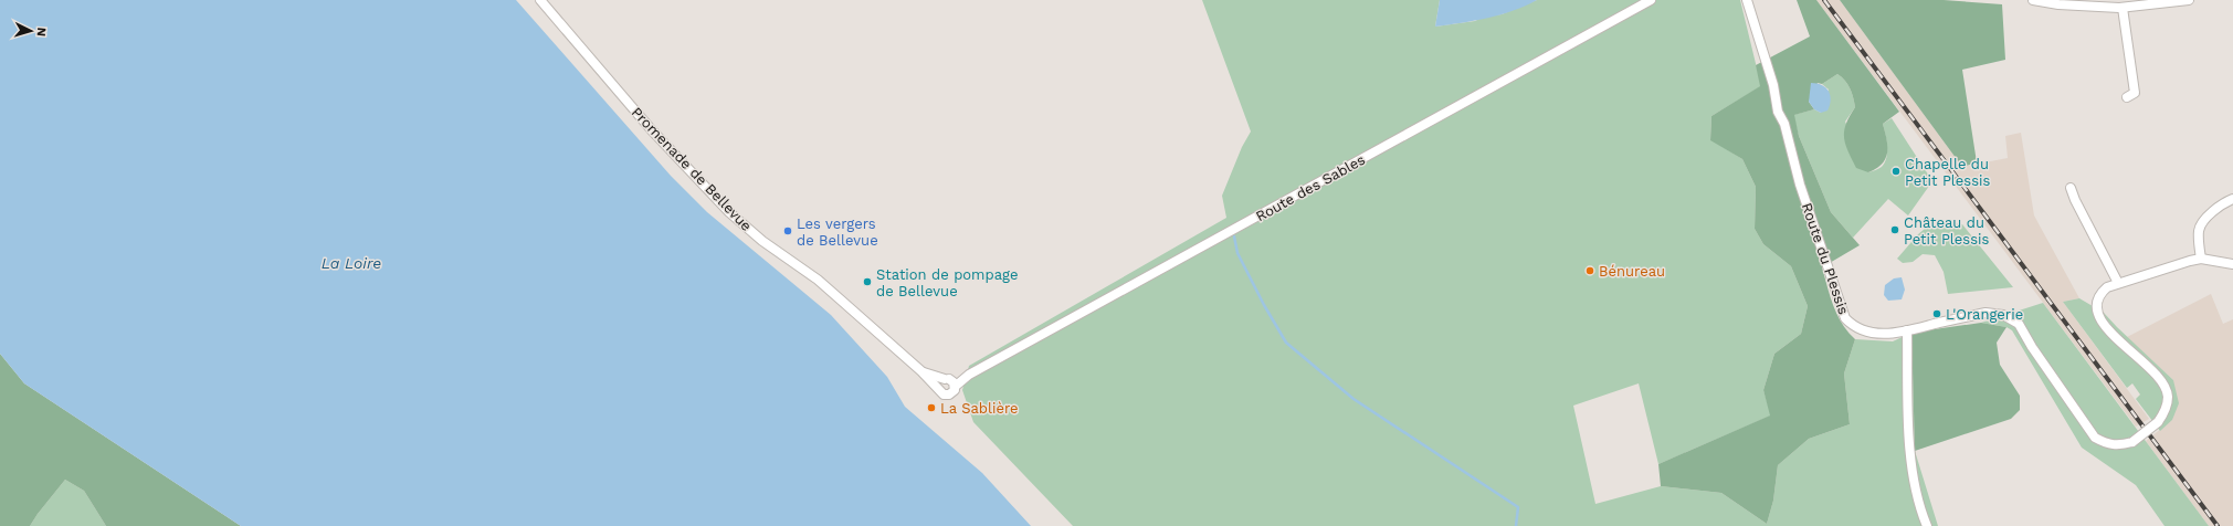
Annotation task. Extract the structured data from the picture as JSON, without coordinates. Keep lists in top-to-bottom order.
{
  "streets": {
    "street": ["Promenade de Bellevue", "Route des Sables", "Route du Plessis"]
  },
  "crossings": [
    ["Promenade de Bellevue", "Route des Sables"]
  ],
  "water": ["La Loire"],
  "places": [
    "Chapelle du Petit Plessis",
    "Château du Petit Plessis",
    "Les vergers de Bellevue",
    "Bénureau",
    "Station de pompage de Bellevue",
    "L'Orangerie",
    "La Sablière"
  ],
  "north": "right"
}
